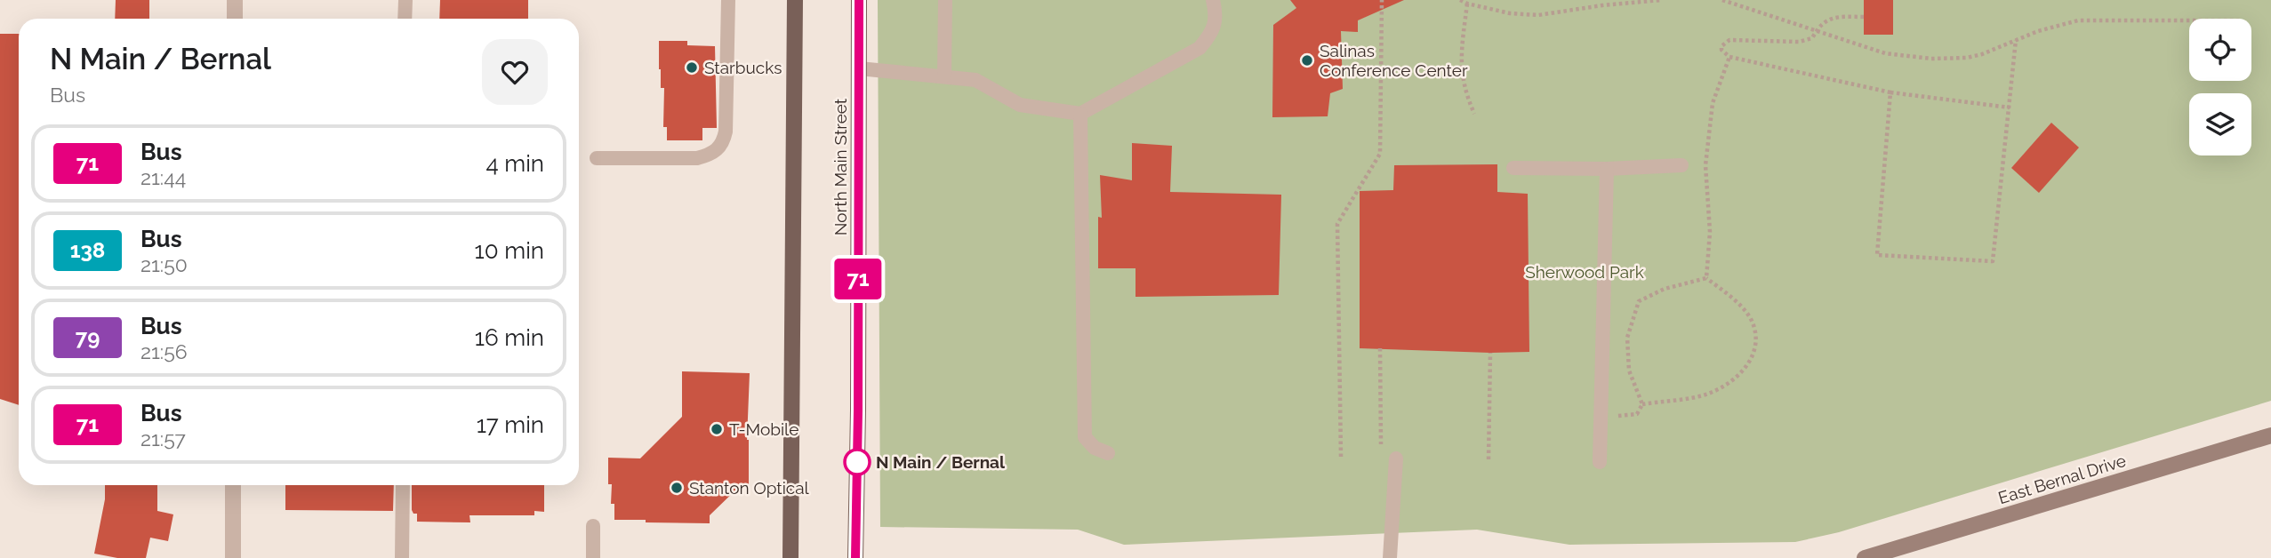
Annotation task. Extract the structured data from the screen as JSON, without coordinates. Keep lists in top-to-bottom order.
{
  "streets": {
    "main road": ["North Main Street", "East Bernal Drive"]
  },
  "parks": ["Sherwood Park"],
  "places": [
    "Salinas Conference Center",
    "Starbucks",
    "T-Mobile",
    "N Main / Bernal",
    "Stanton Optical"
  ],
  "lines": ["bus line 71"],
  "page": {
    "on_map": "71",
    "heading": ["N Main / Bernal", "Bus"],
    "list": [
      {
        "mark": "71",
        "name": "Bus",
        "note": "21:44",
        "value": "4 min"
      },
      {
        "mark": "138",
        "name": "Bus",
        "note": "21:50",
        "value": "10 min"
      },
      {
        "mark": "79",
        "name": "Bus",
        "note": "21:56",
        "value": "16 min"
      },
      {
        "mark": "71",
        "name": "Bus",
        "note": "21:57",
        "value": "17 min"
      }
    ]
  }
}
